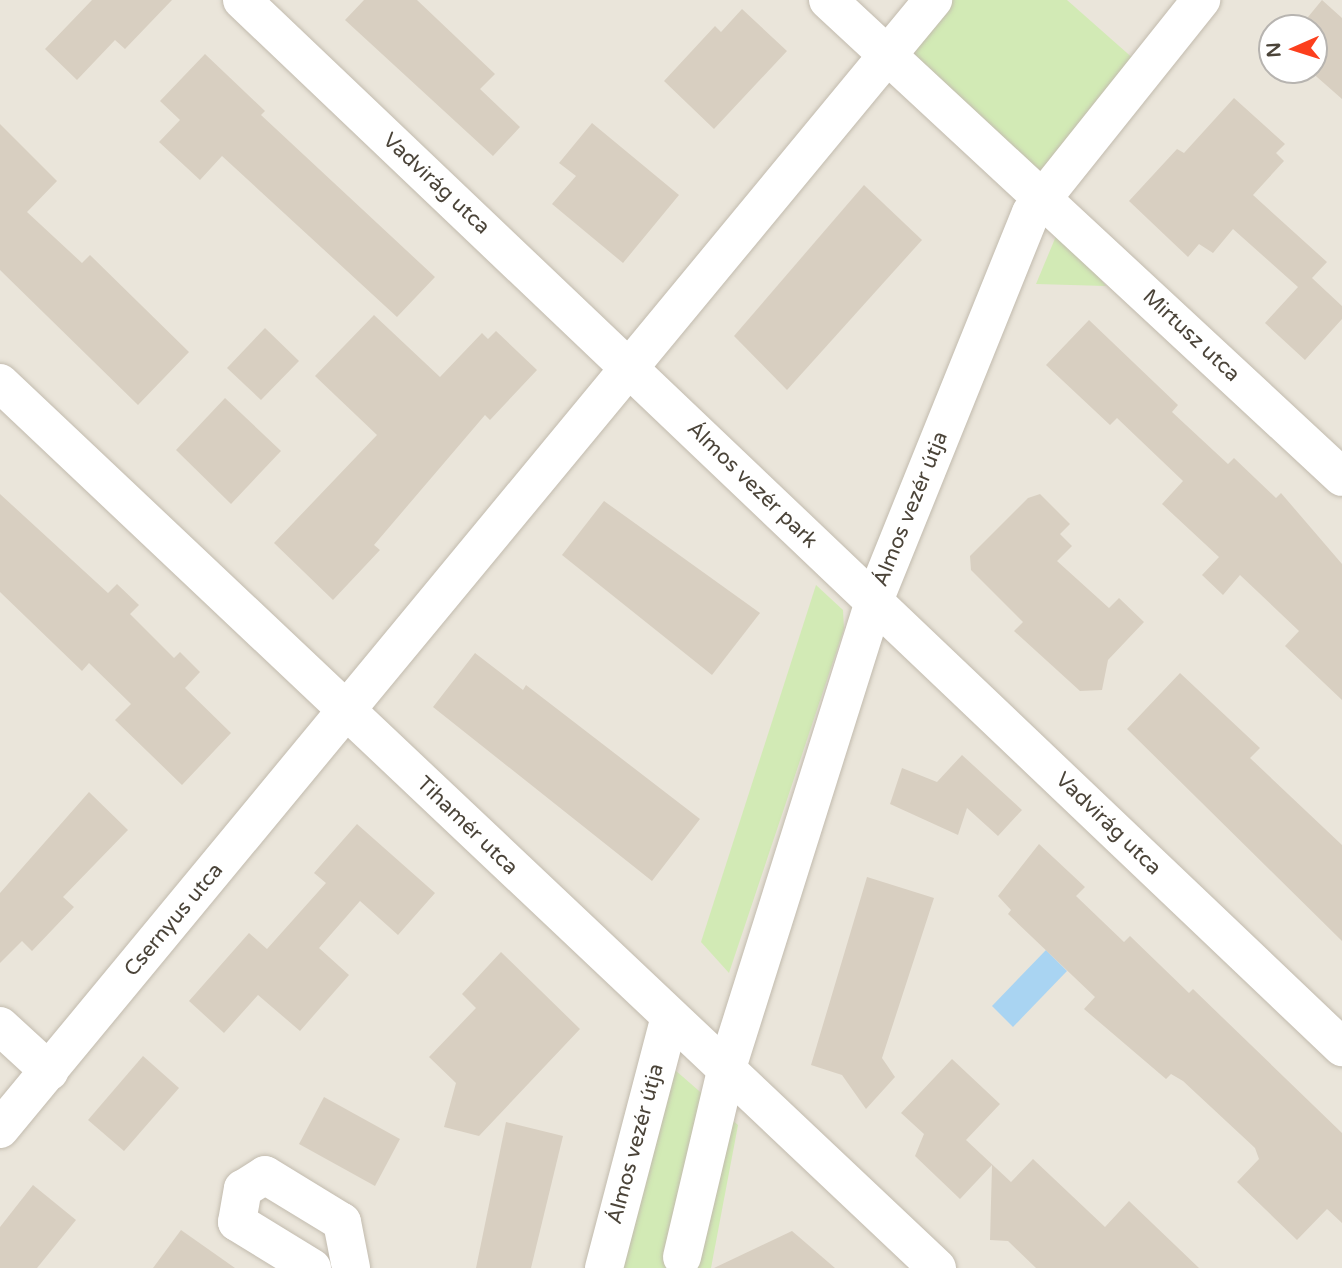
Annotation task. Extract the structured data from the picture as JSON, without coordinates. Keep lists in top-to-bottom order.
{
  "streets": {
    "street": [
      "Vadvirág utca",
      "Mirtusz utca",
      "Álmos vezér park",
      "Álmos vezér útja",
      "Tihamér utca",
      "Csernyus utca"
    ]
  },
  "crossings": [
    ["Vadvirág utca", "Álmos vezér park"],
    ["Vadvirág utca", "Álmos vezér útja"],
    ["Mirtusz utca", "Álmos vezér útja"],
    ["Álmos vezér park", "Álmos vezér útja"],
    ["Álmos vezér útja", "Tihamér utca"],
    ["Tihamér utca", "Csernyus utca"]
  ],
  "north": "left"
}
